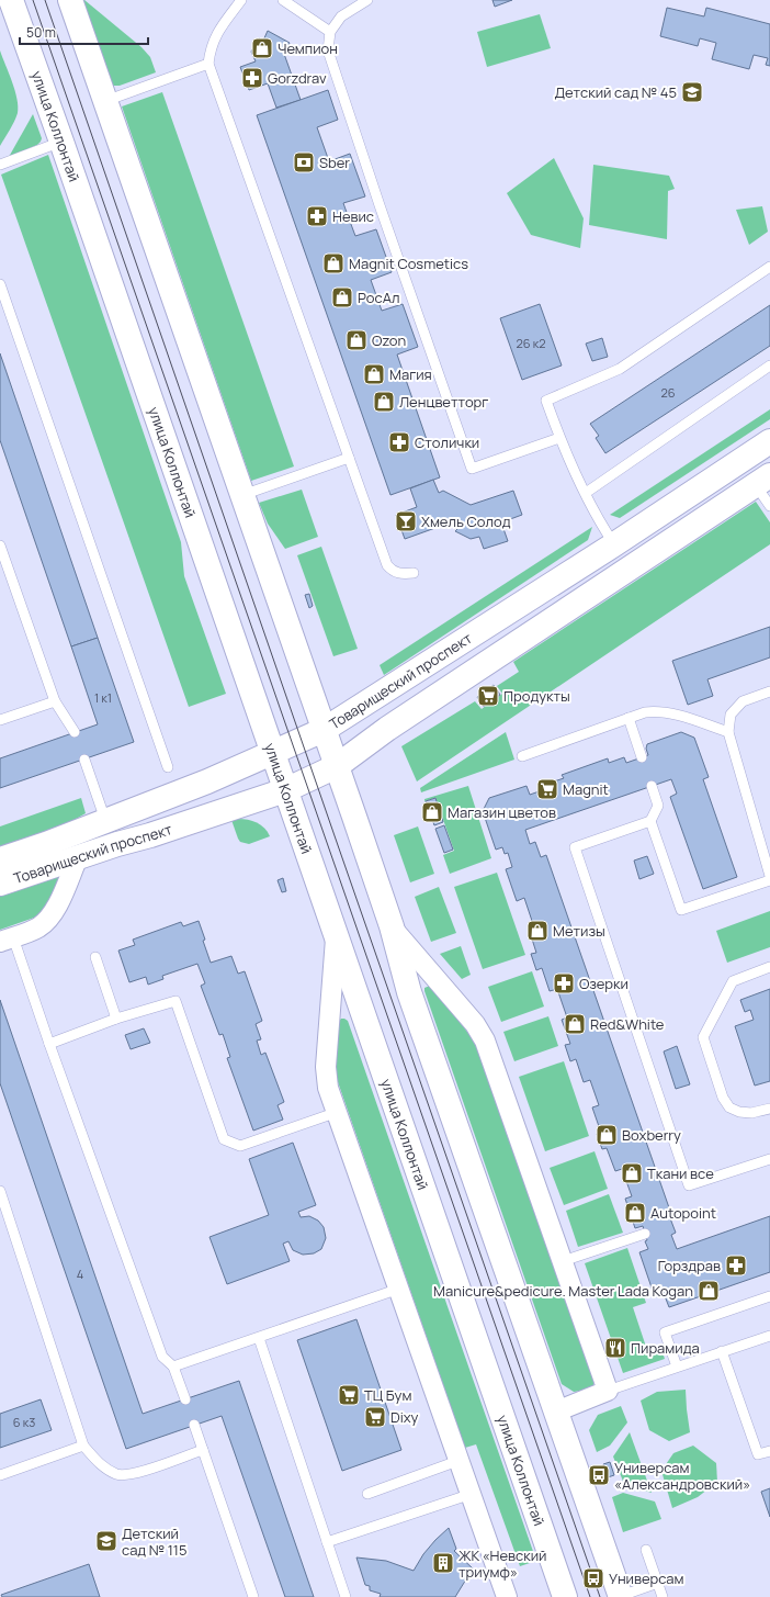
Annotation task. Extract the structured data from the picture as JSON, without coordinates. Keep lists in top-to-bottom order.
{
  "streets": {
    "main road": ["улица Коллонтай", "Товарищеский проспект"]
  },
  "crossings": [
    ["улица Коллонтай", "Товарищеский проспект"]
  ],
  "places": {
    "shop": [
      "Чемпион",
      "Magnit Cosmetics",
      "РосАл",
      "Ozon",
      "Магия",
      "Ленцветторг",
      "Магазин цветов",
      "Метизы",
      "Red&White",
      "Boxberry",
      "Ткани все",
      "Autopoint",
      "Manicure&pedicure. Master Lada Kogan"
    ],
    "pharmacy": [
      "Gorzdrav",
      "Невис",
      "Столички",
      "Озерки",
      "Горздрав"
    ],
    "school or university": ["Детский сад № 45", "Детский сад № 115"],
    "bank": ["Sber"],
    "bar": ["Хмель Солод"],
    "supermarket": [
      "Продукты",
      "Magnit",
      "ТЦ Бум",
      "Dixy"
    ],
    "restaurant": ["Пирамида"],
    "bus stop": ["Универсам «Александровский»", "Универсам"],
    "building": ["ЖК «Невский триумф»"]
  },
  "house_numbers": [
    "26 к2",
    "26",
    "1 к1",
    "4",
    "6 к3"
  ],
  "scale_bar": "50 m"
}
